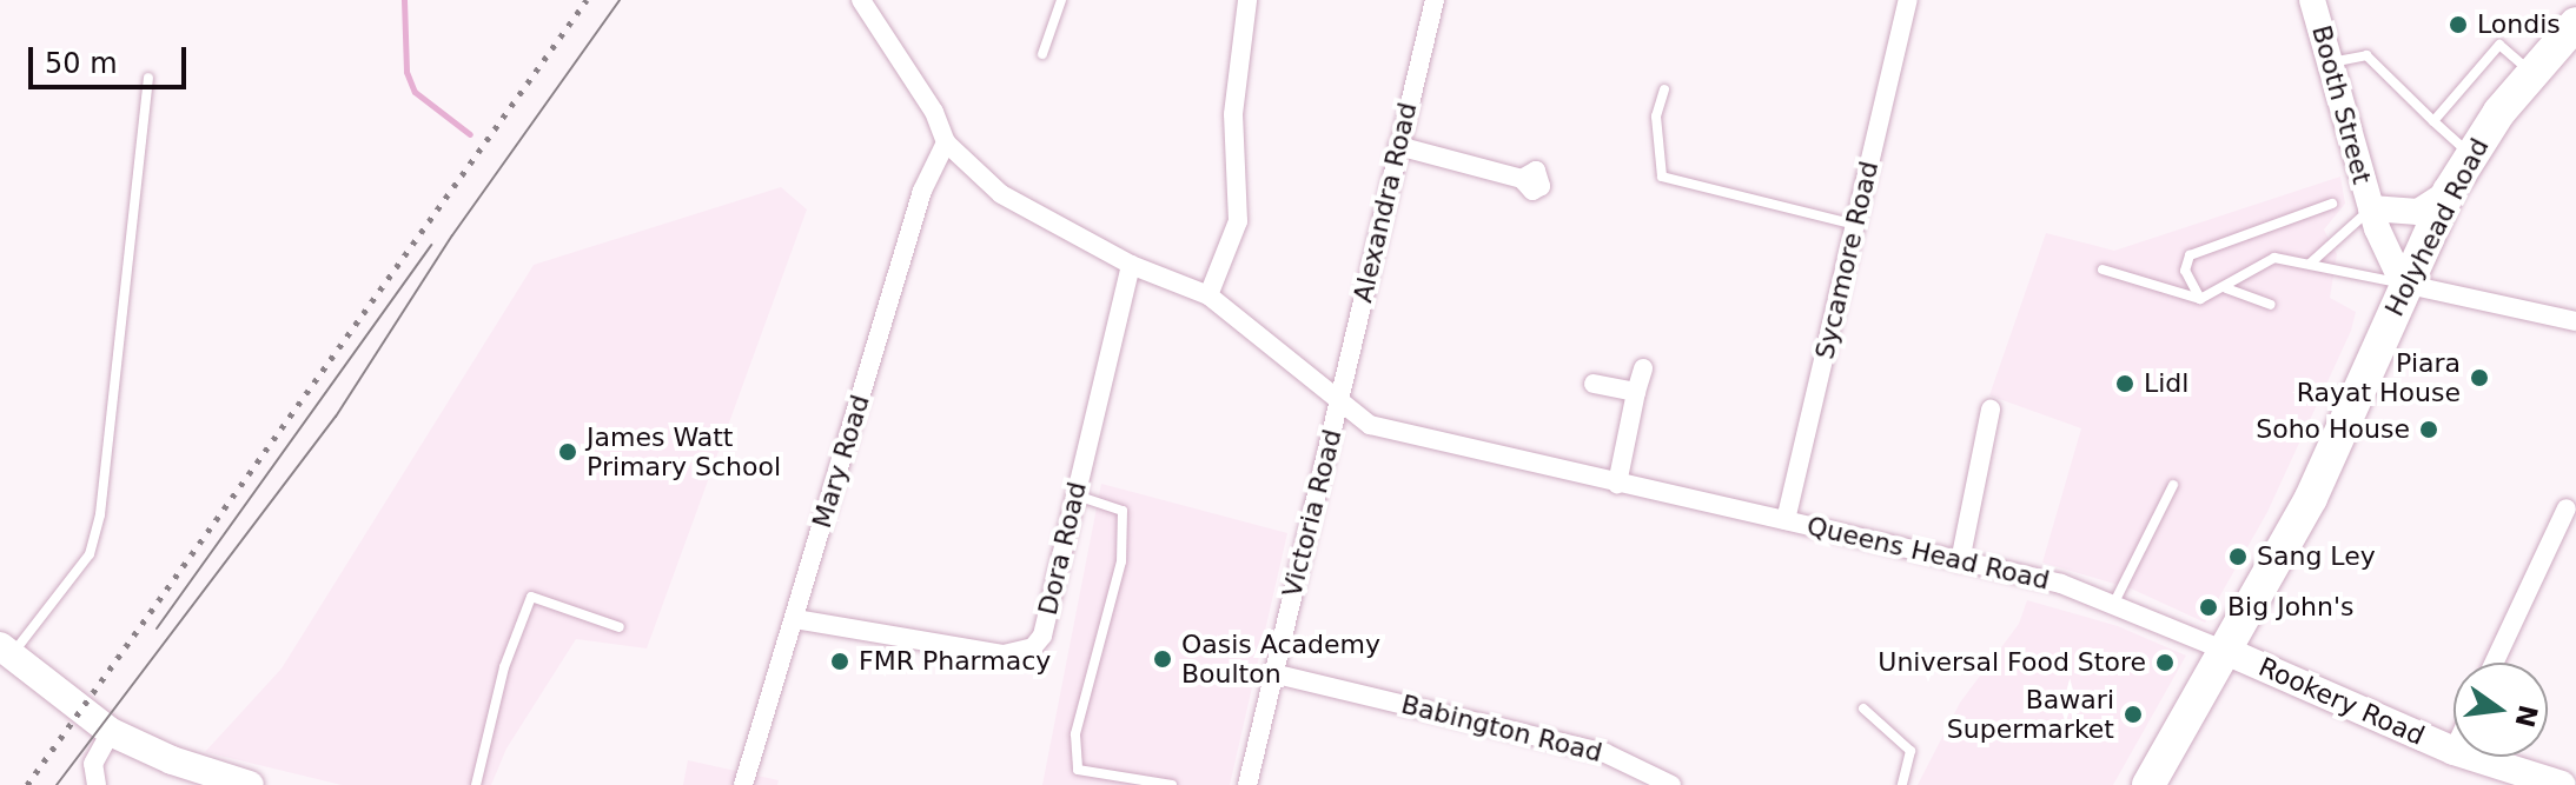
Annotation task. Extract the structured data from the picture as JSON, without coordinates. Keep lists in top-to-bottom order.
{
  "streets": {
    "highway": ["Holyhead Road"],
    "main road": ["Booth Street", "Rookery Road"],
    "street": [
      "Alexandra Road",
      "Sycamore Road",
      "Mary Road",
      "Victoria Road",
      "Dora Road",
      "Queens Head Road",
      "Babington Road"
    ]
  },
  "crossings": [
    ["Booth Street", "Holyhead Road"],
    ["Alexandra Road", "Victoria Road"],
    ["Alexandra Road", "Queens Head Road"],
    ["Holyhead Road", "Queens Head Road"],
    ["Holyhead Road", "Rookery Road"],
    ["Sycamore Road", "Queens Head Road"],
    ["Mary Road", "Dora Road"],
    ["Mary Road", "Queens Head Road"],
    ["Victoria Road", "Queens Head Road"],
    ["Victoria Road", "Babington Road"],
    ["Dora Road", "Queens Head Road"],
    ["Queens Head Road", "Rookery Road"]
  ],
  "places": [
    "Londis",
    "Piara Rayat House",
    "Lidl",
    "Soho House",
    "James Watt Primary School",
    "Sang Ley",
    "Big John's",
    "Oasis Academy Boulton",
    "FMR Pharmacy",
    "Universal Food Store",
    "Bawari Supermarket"
  ],
  "scale_bar": "50 m",
  "north": "right"
}
